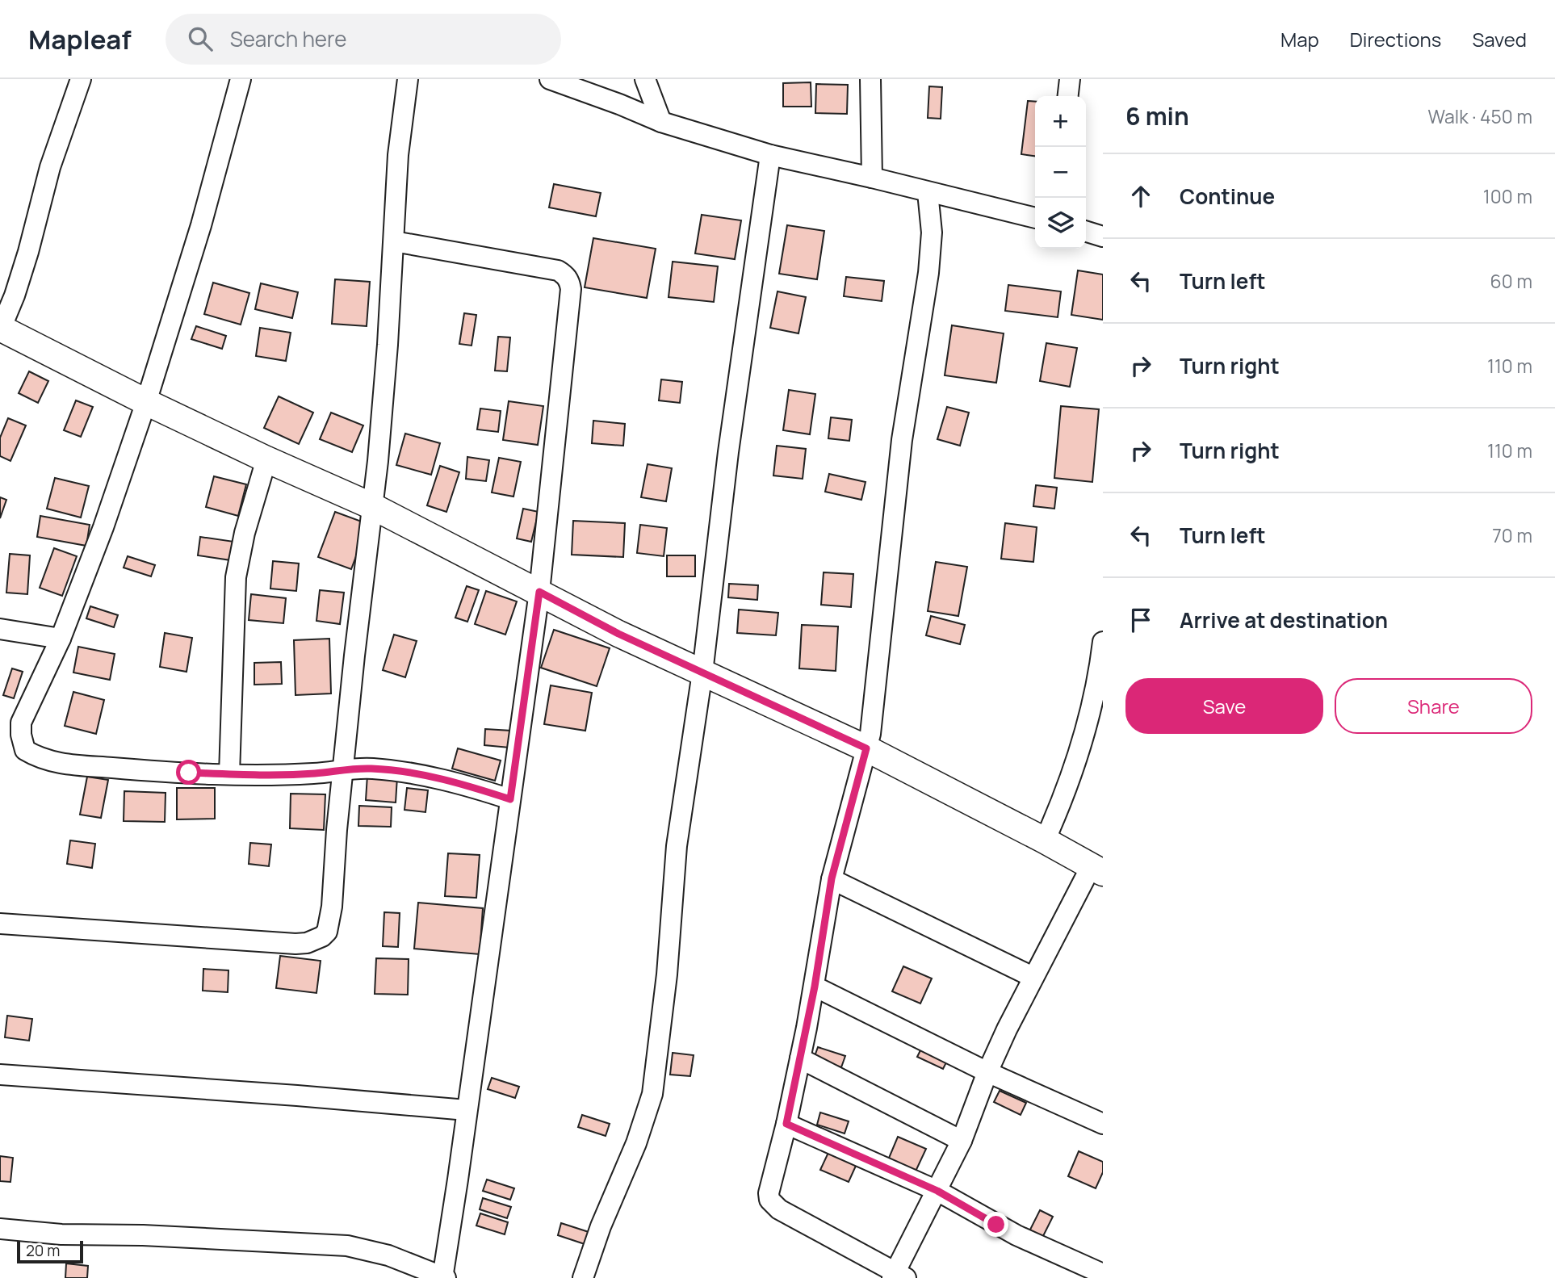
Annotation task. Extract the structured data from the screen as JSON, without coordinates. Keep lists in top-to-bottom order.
{
  "scale_bar": "20 m",
  "page": {
    "header": "Mapleaf",
    "search": "Search here",
    "nav": ["Map", "Directions", "Saved"],
    "heading": ["6 min", "Walk · 450 m"],
    "map_buttons": ["+", "−"],
    "list": [
      ["Continue", "100 m"],
      ["Turn left", "60 m"],
      ["Turn right", "110 m"],
      ["Turn right", "110 m"],
      ["Turn left", "70 m"],
      "Arrive at destination"
    ],
    "buttons": ["Save", "Share"],
    "scale": "20 m"
  }
}
